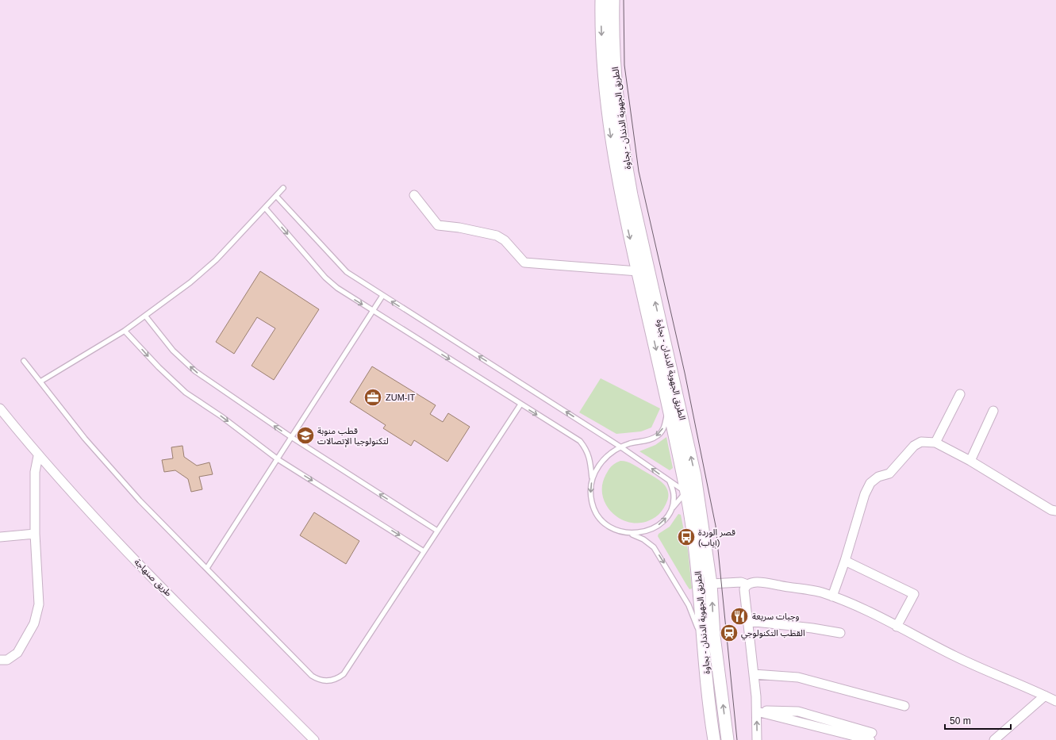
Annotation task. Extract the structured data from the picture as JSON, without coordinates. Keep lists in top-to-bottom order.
{
  "streets": {
    "main road": ["الطريق الجهوية الدندان - بجاوة"],
    "street": ["طريق صنهاجة"]
  },
  "places": {
    "office": ["ZUM-IT"],
    "school or university": ["قطب منوبة لتكنولوجيا الإتصالات"],
    "bus stop": ["قصر الوردة (إياب)"],
    "restaurant": ["وجبات سريعة"],
    "station": ["القطب التكنولوجي"]
  },
  "scale_bar": "50 m"
}
